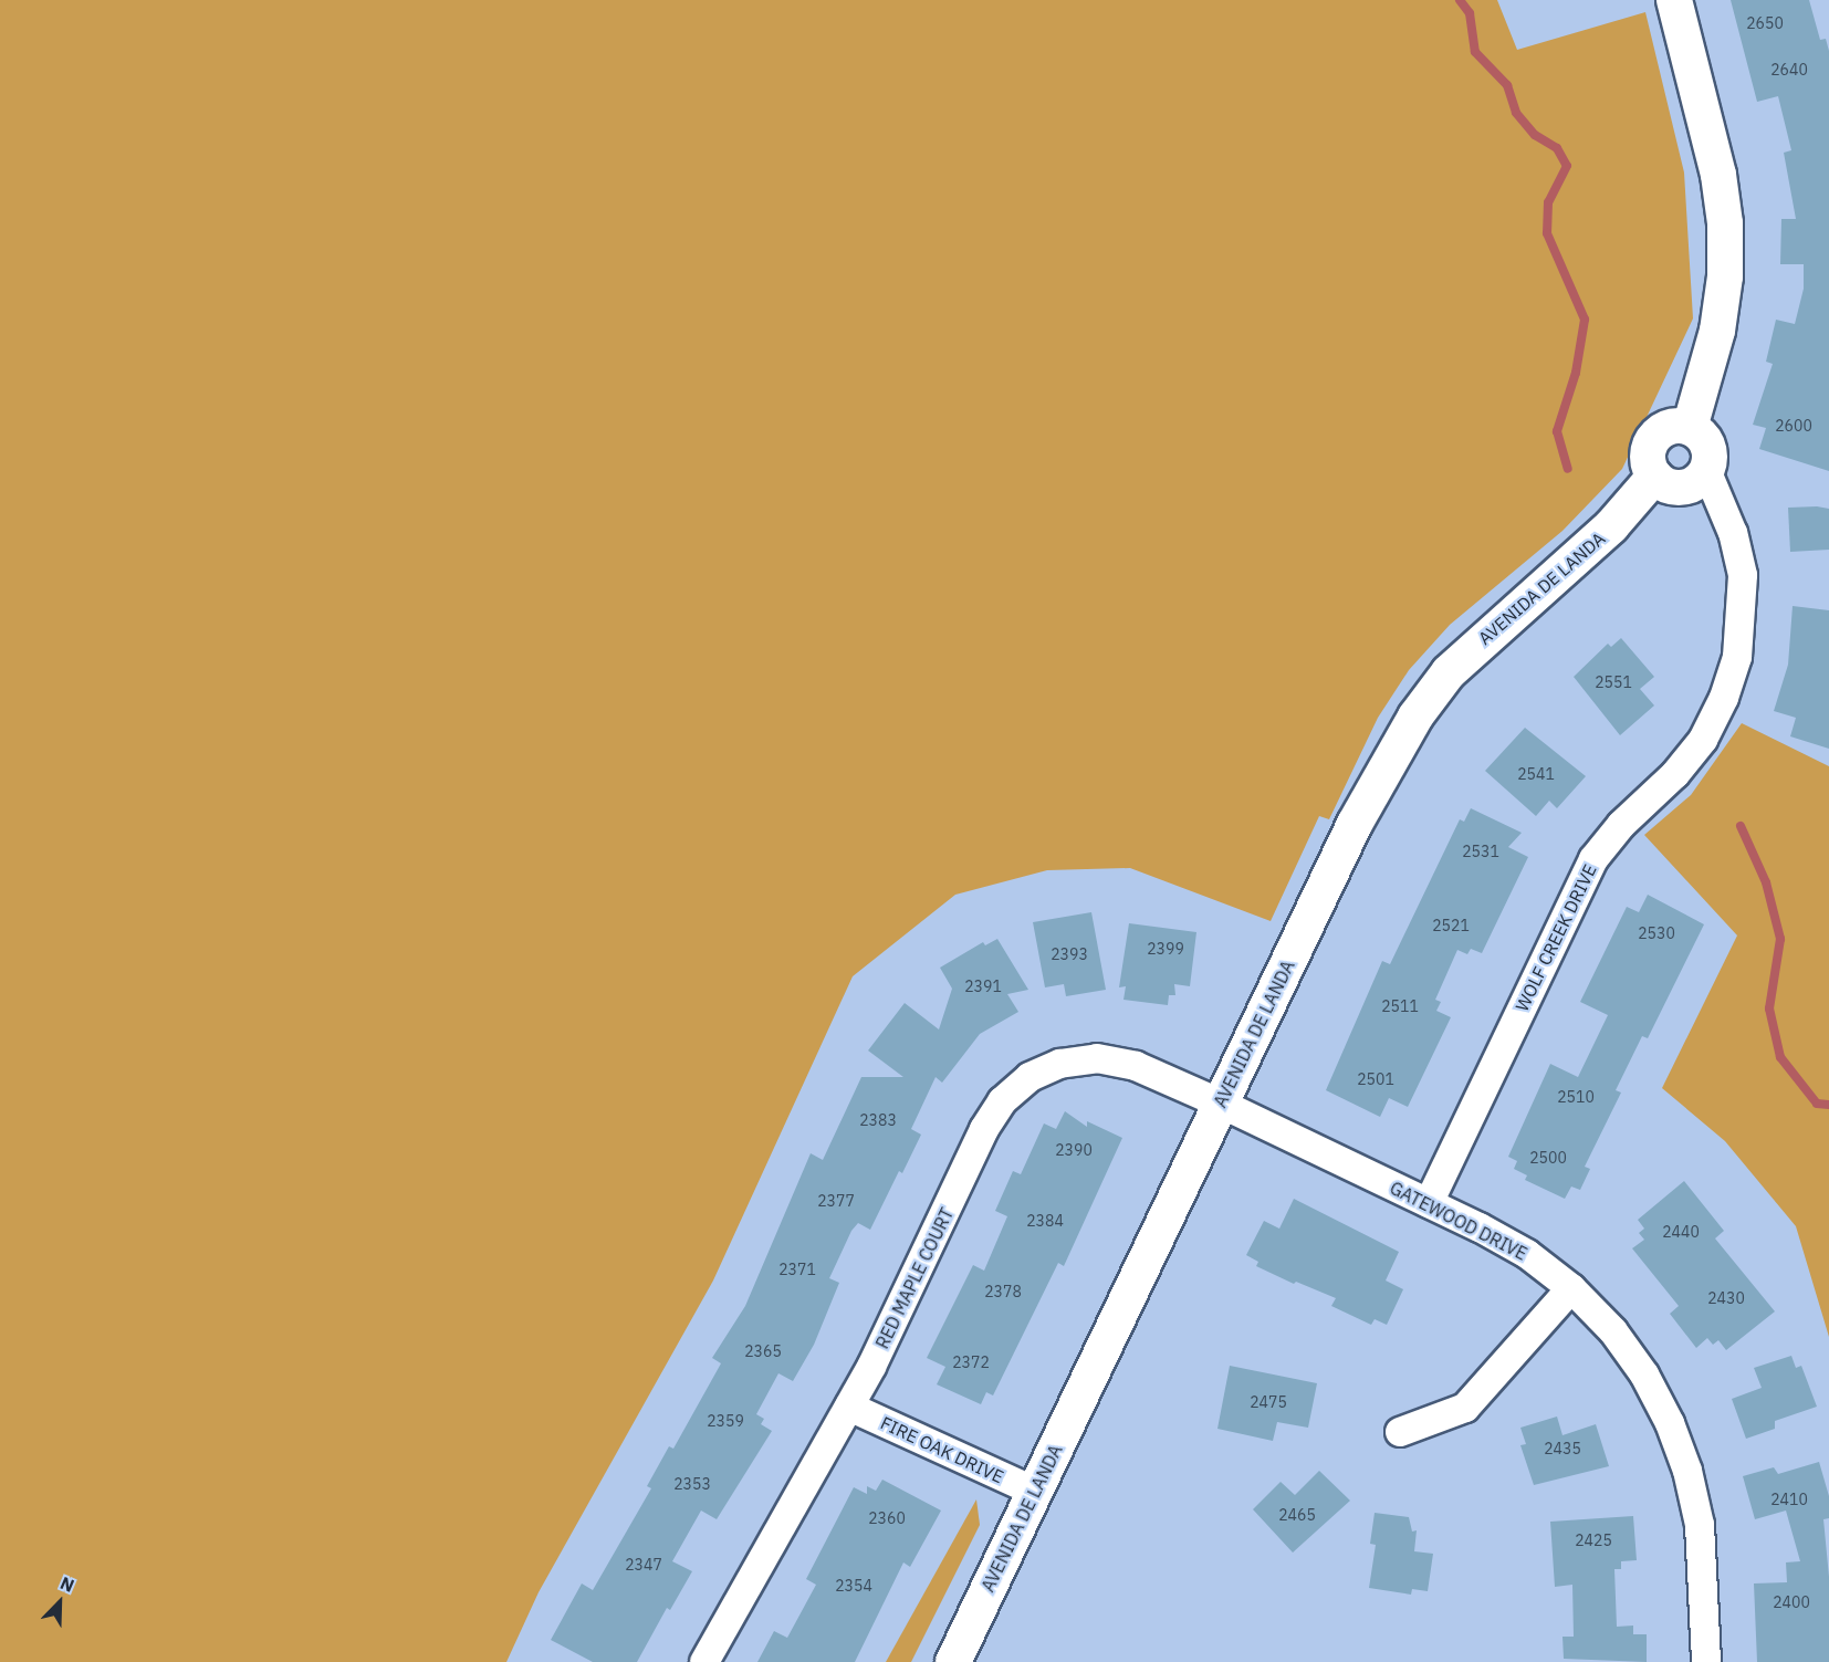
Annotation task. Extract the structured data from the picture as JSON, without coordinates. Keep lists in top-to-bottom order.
{
  "streets": {
    "street": [
      "AVENIDA DE LANDA",
      "WOLF CREEK DRIVE",
      "GATEWOOD DRIVE",
      "RED MAPLE COURT",
      "FIRE OAK DRIVE"
    ]
  },
  "crossings": [
    ["AVENIDA DE LANDA", "WOLF CREEK DRIVE"],
    ["AVENIDA DE LANDA", "GATEWOOD DRIVE"],
    ["AVENIDA DE LANDA", "RED MAPLE COURT"],
    ["AVENIDA DE LANDA", "FIRE OAK DRIVE"],
    ["WOLF CREEK DRIVE", "GATEWOOD DRIVE"],
    ["GATEWOOD DRIVE", "RED MAPLE COURT"],
    ["RED MAPLE COURT", "FIRE OAK DRIVE"]
  ],
  "house_numbers": [
    "2650",
    "2640",
    "2600",
    "2551",
    "2541",
    "2531",
    "2521",
    "2530",
    "2399",
    "2393",
    "2391",
    "2511",
    "2501",
    "2510",
    "2383",
    "2390",
    "2500",
    "2377",
    "2384",
    "2440",
    "2371",
    "2378",
    "2430",
    "2365",
    "2372",
    "2475",
    "2359",
    "2435",
    "2353",
    "2410",
    "2465",
    "2360",
    "2425",
    "2347",
    "2354",
    "2400"
  ],
  "north": "top right"
}
